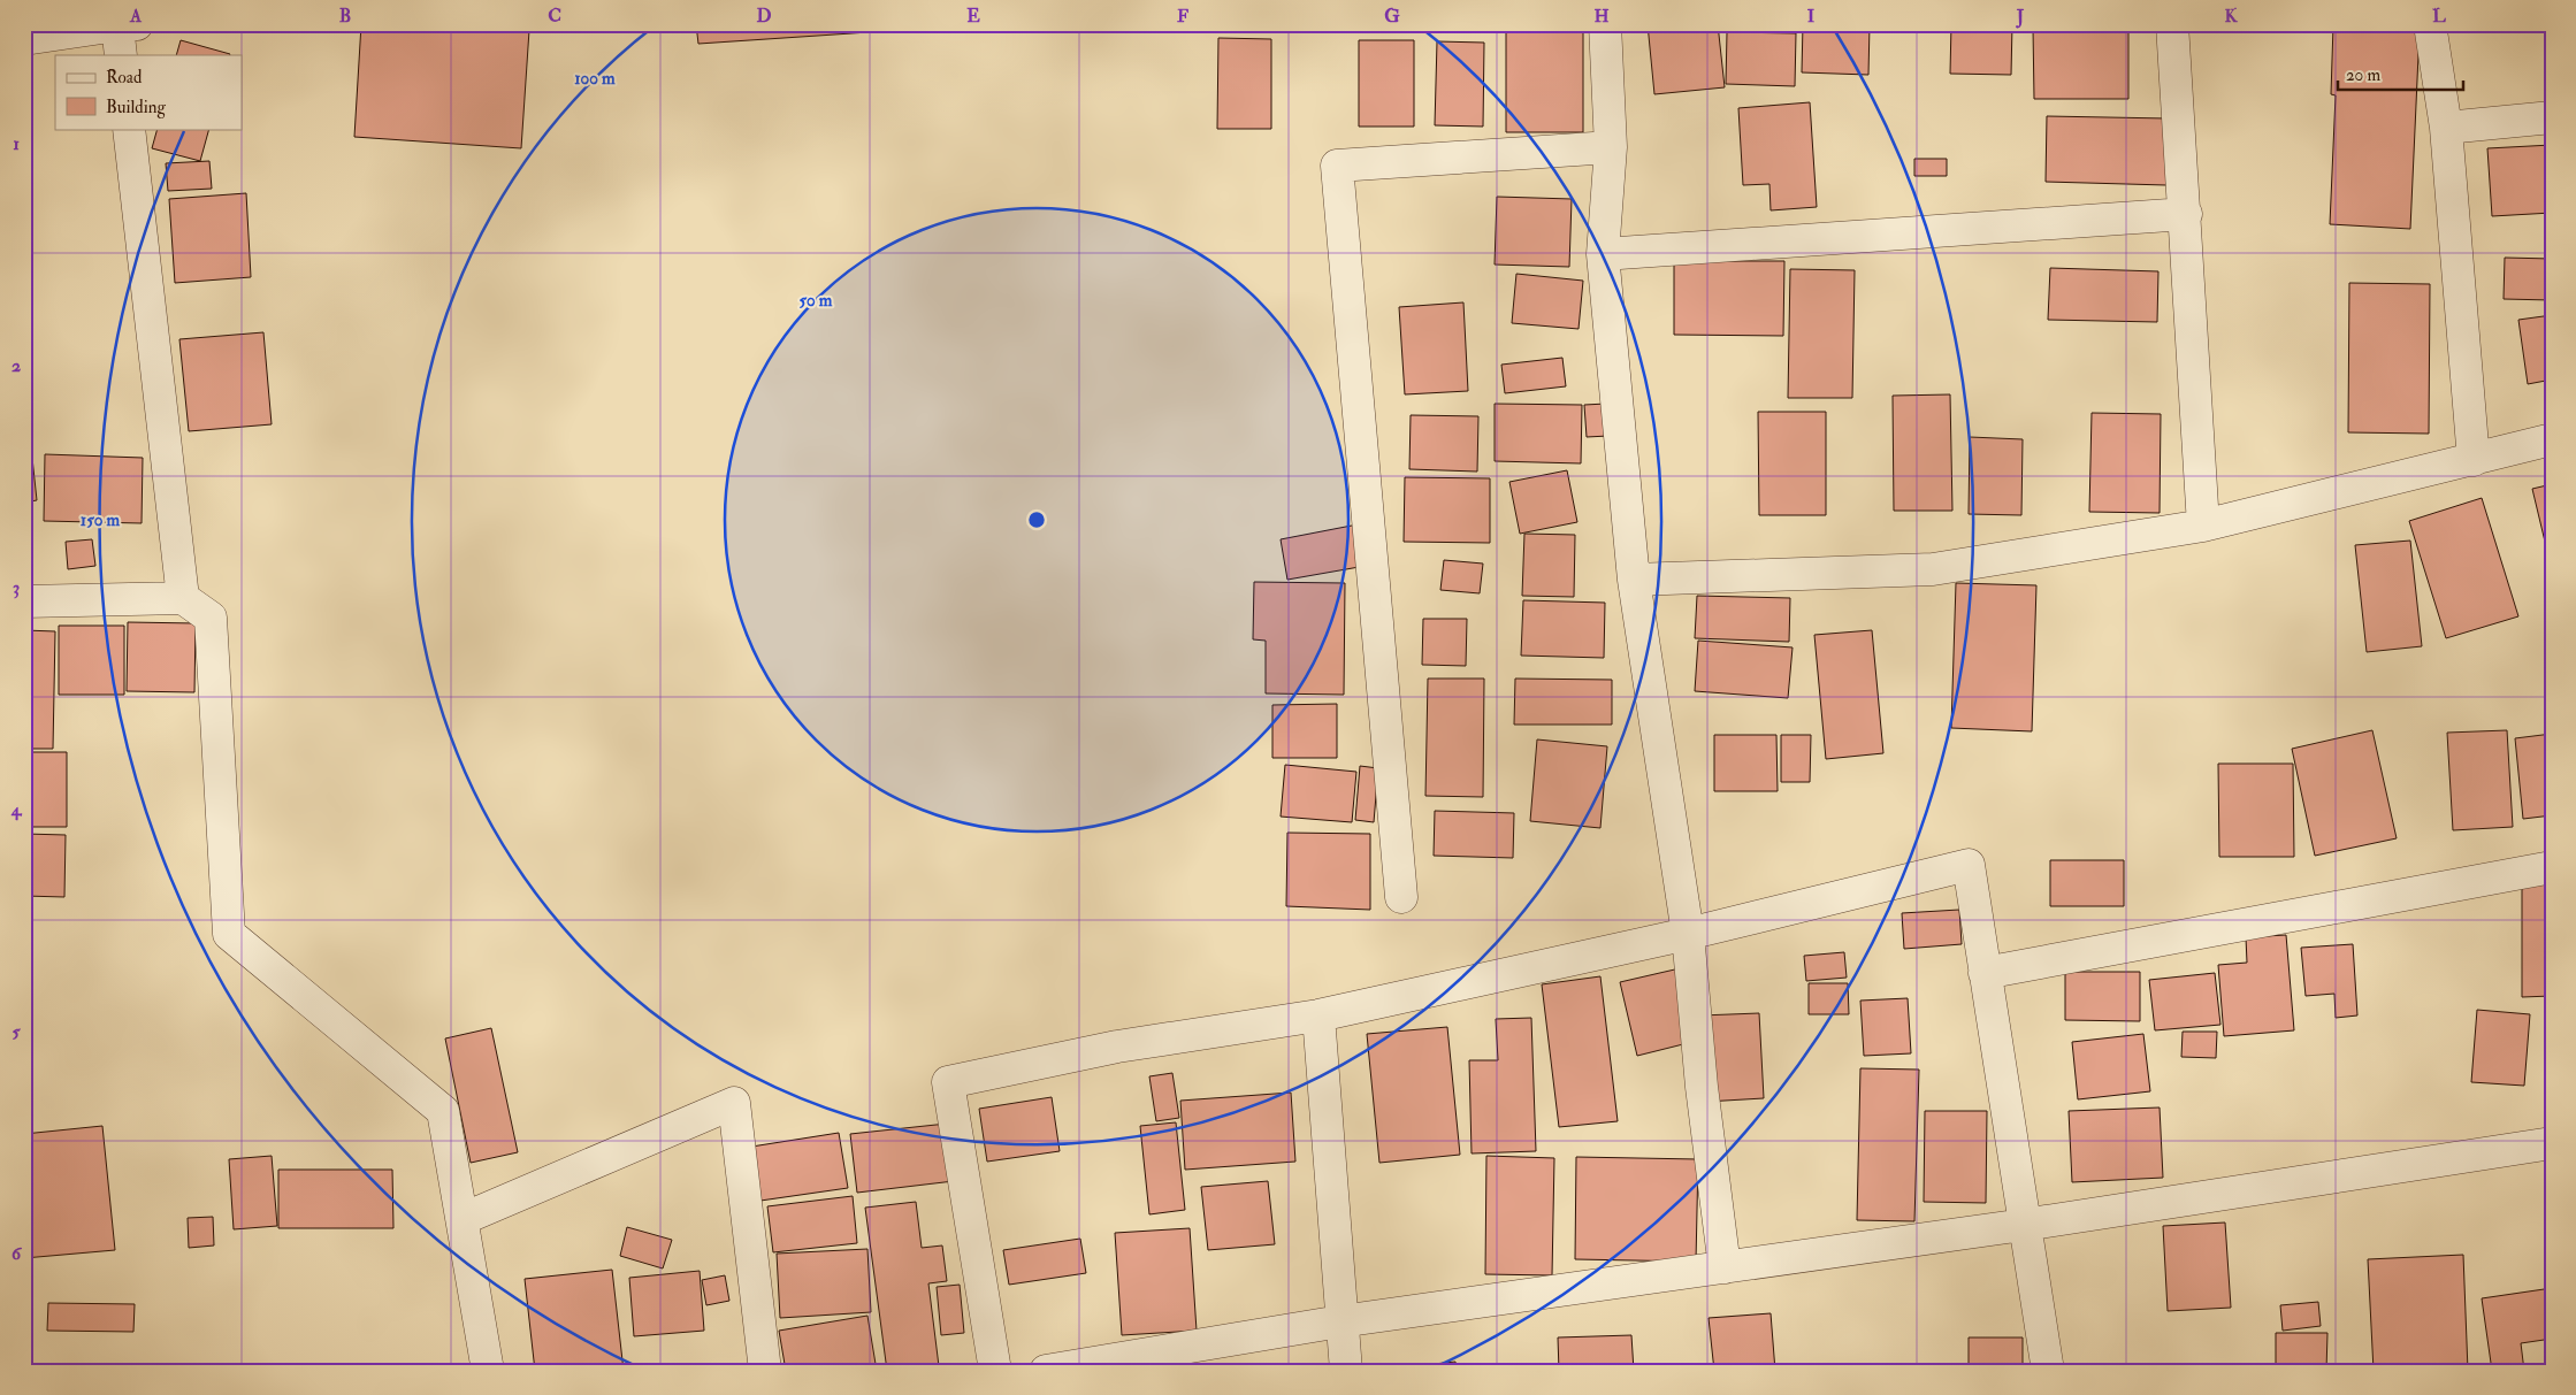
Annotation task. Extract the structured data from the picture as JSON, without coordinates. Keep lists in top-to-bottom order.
{
  "legend": ["Road", "Building"],
  "scale_bar": "20 m",
  "grid": {
    "columns": [
      "A",
      "B",
      "C",
      "D",
      "E",
      "F",
      "G",
      "H",
      "I",
      "J",
      "K",
      "L"
    ],
    "rows": [
      "1",
      "2",
      "3",
      "4",
      "5",
      "6"
    ]
  },
  "rings": ["100 m", "50 m", "150 m"]
}
